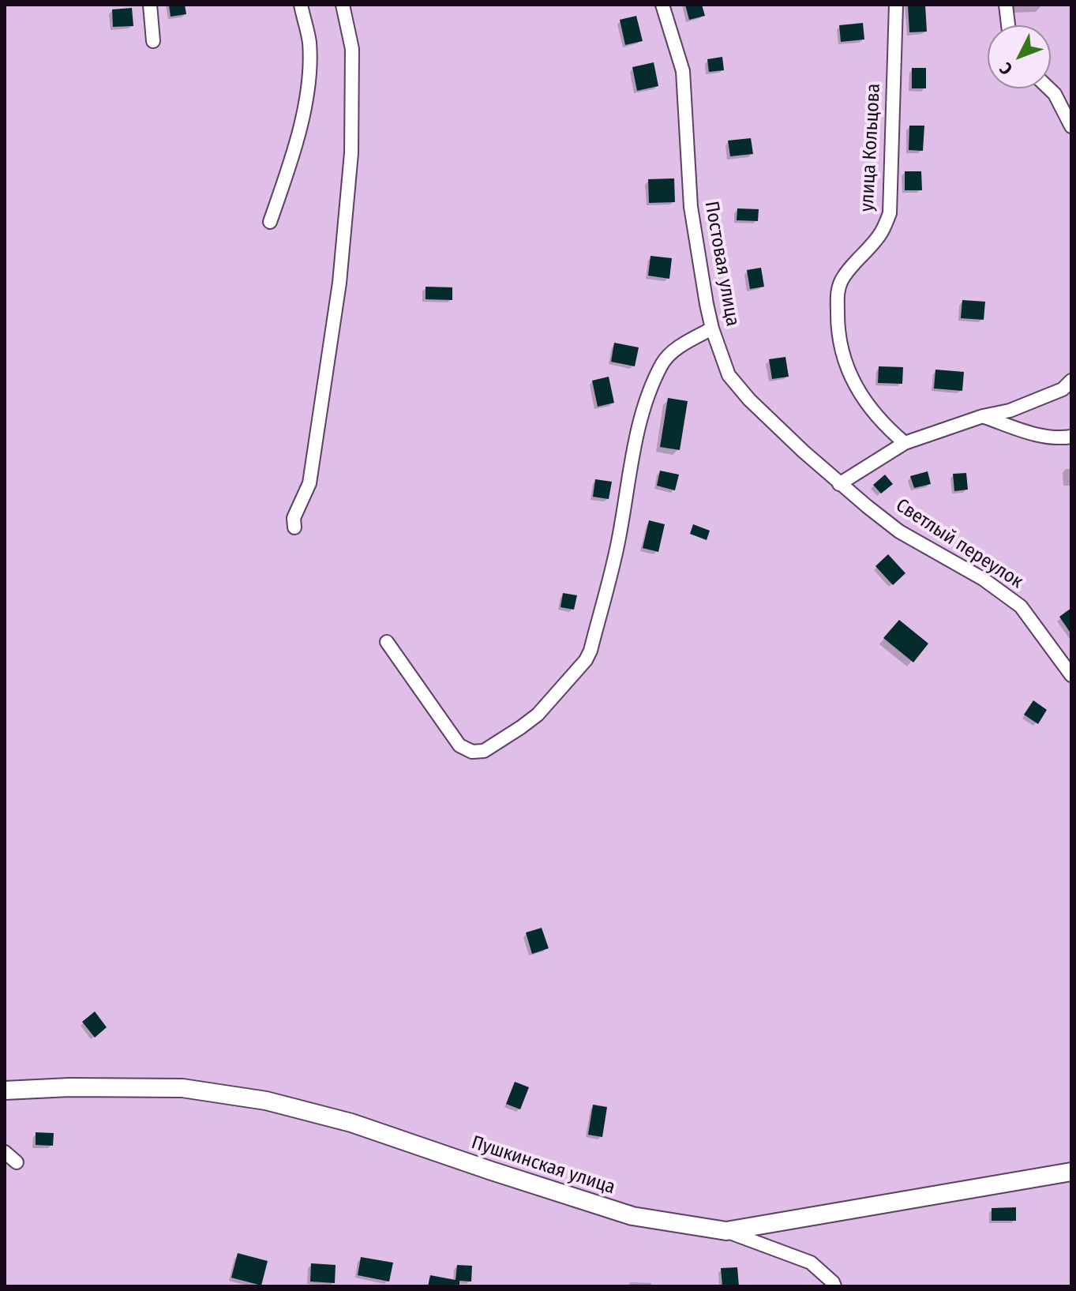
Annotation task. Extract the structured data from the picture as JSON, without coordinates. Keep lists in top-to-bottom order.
{
  "streets": {
    "main road": ["Пушкинская улица"],
    "street": ["улица Кольцова", "Постовая улица", "Светлый переулок"]
  },
  "crossings": [
    ["Постовая улица", "Светлый переулок"]
  ],
  "north": "bottom left"
}
